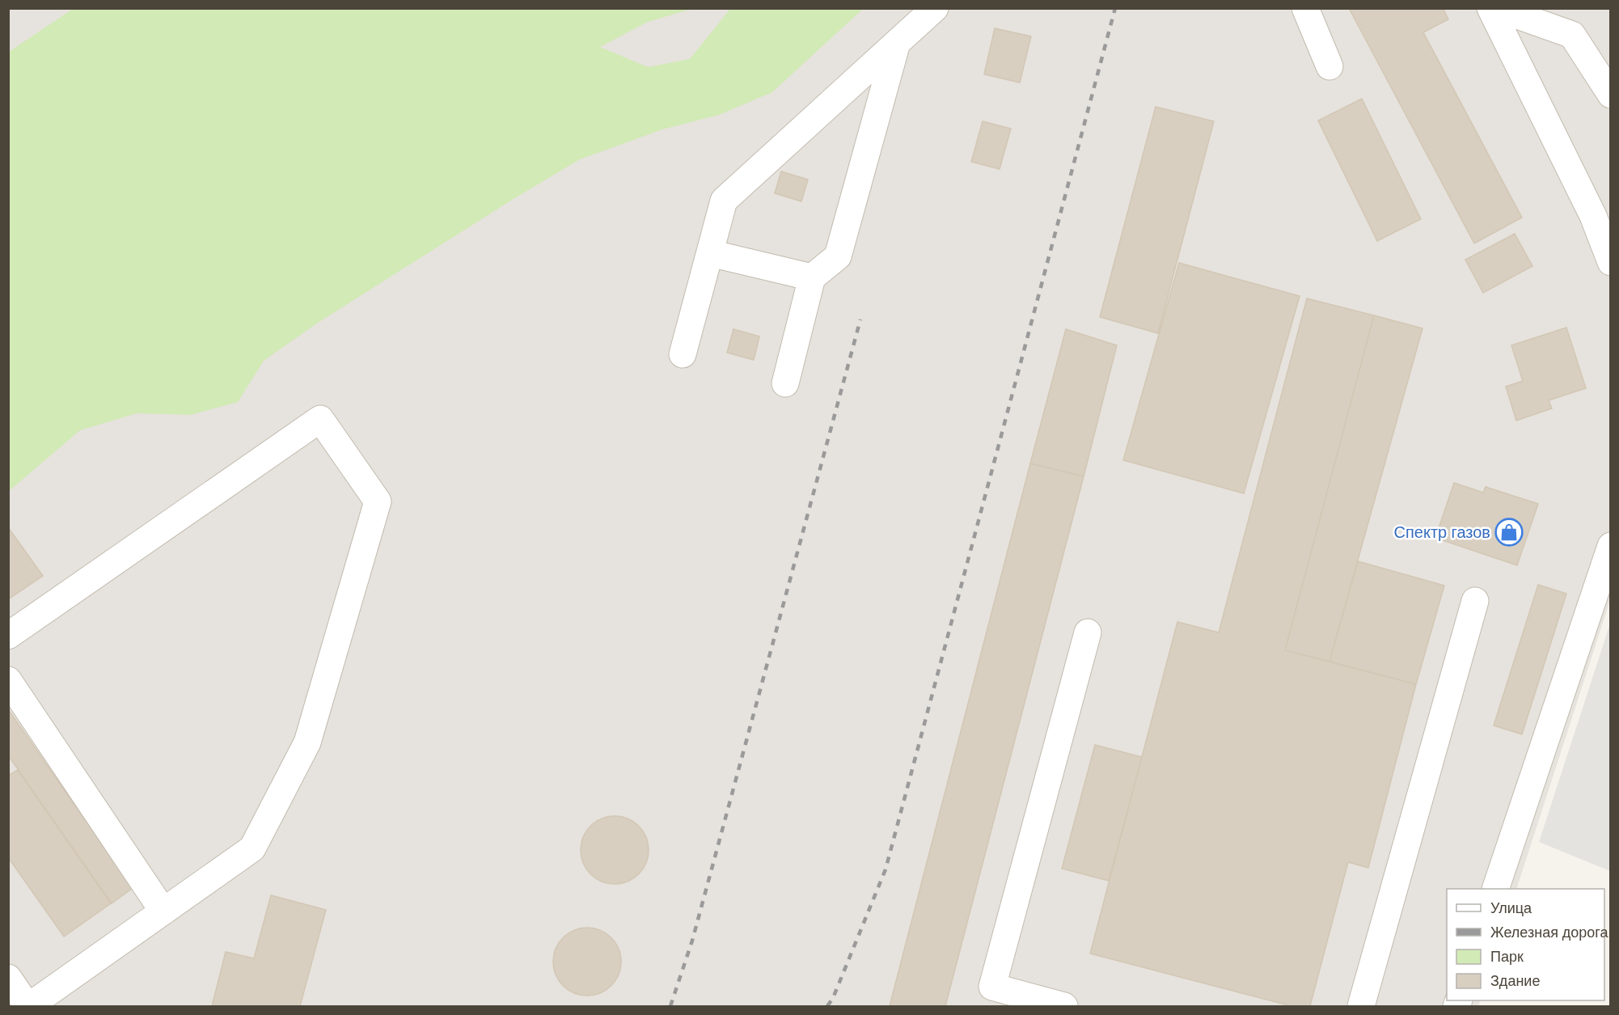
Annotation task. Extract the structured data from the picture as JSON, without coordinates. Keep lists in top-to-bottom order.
{
  "places": {
    "shop": ["Спектр газов"]
  },
  "legend": [
    "Улица",
    "Железная дорога",
    "Парк",
    "Здание"
  ]
}
